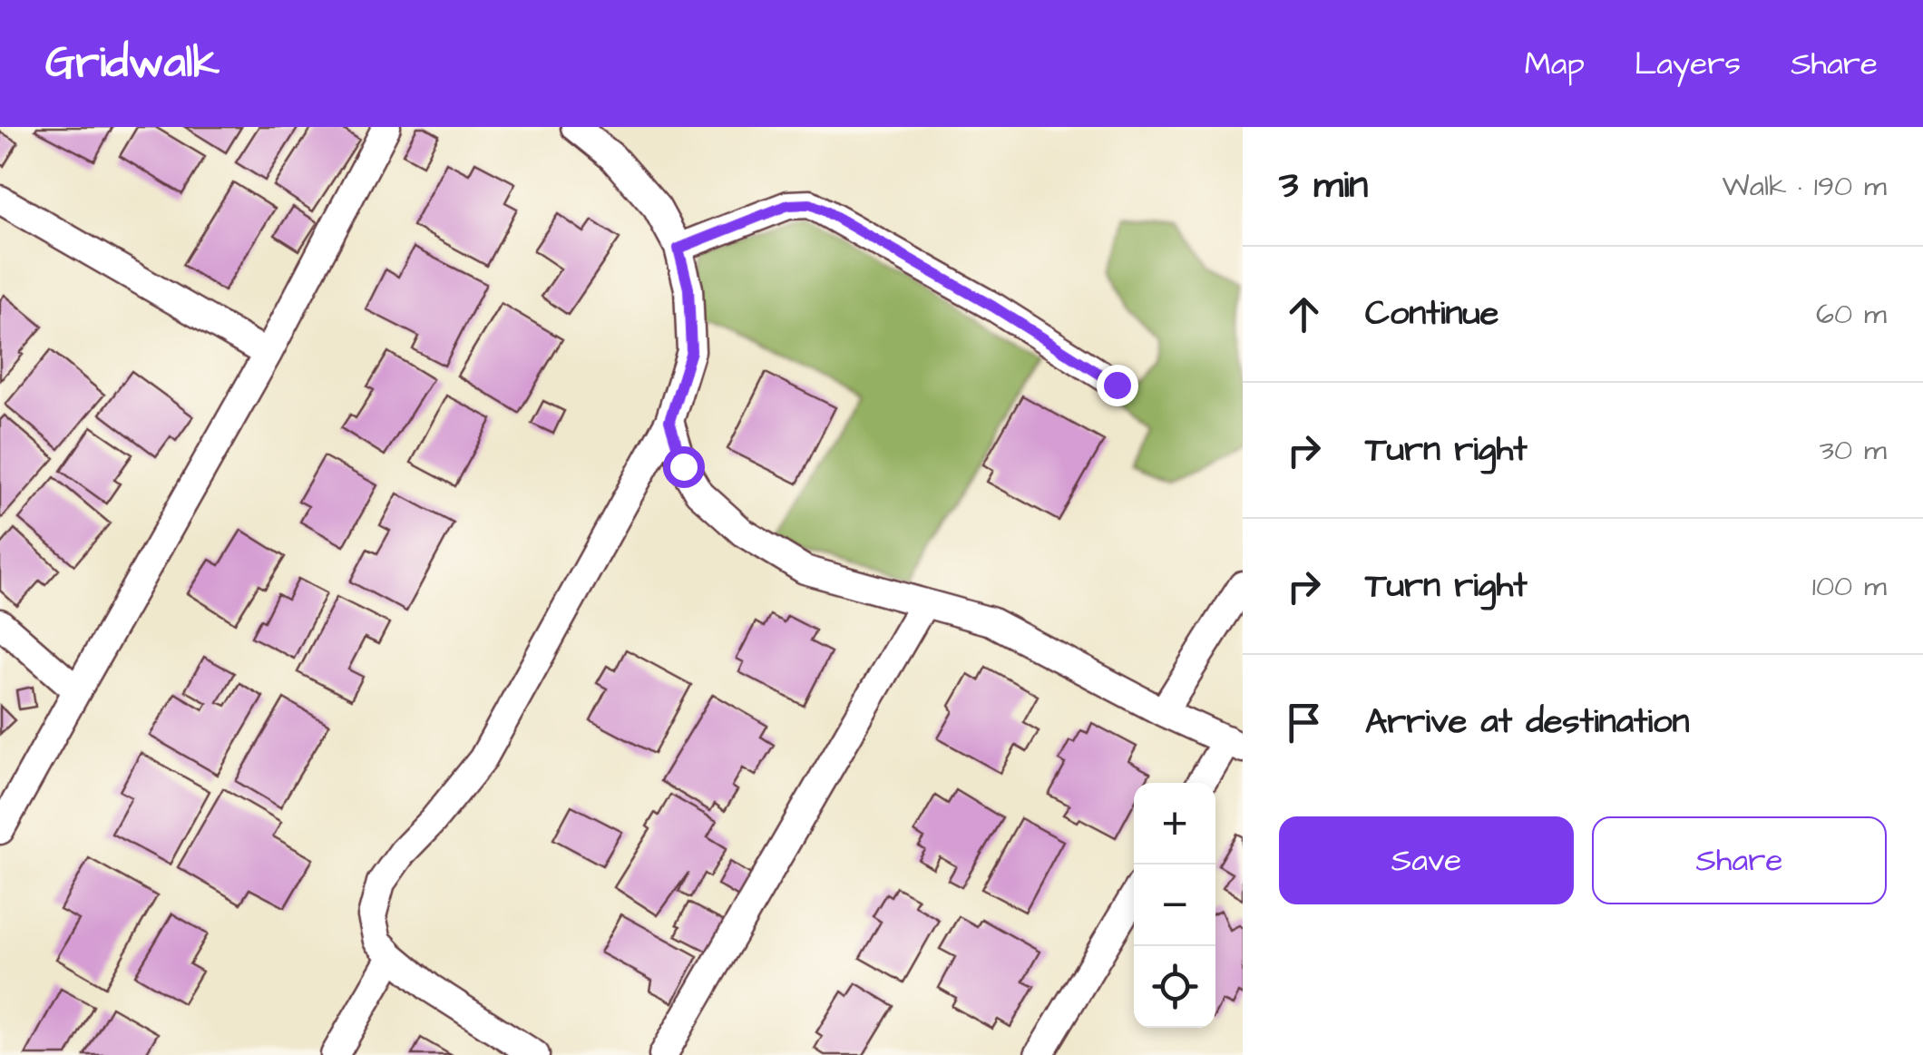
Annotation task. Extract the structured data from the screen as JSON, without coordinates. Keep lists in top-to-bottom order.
{
  "page": {
    "header": "Gridwalk",
    "nav": ["Map", "Layers", "Share"],
    "heading": ["3 min", "Walk · 190 m"],
    "list": [
      ["Continue", "60 m"],
      ["Turn right", "30 m"],
      ["Turn right", "100 m"],
      "Arrive at destination"
    ],
    "map_buttons": ["+", "−"],
    "buttons": ["Save", "Share"]
  }
}
